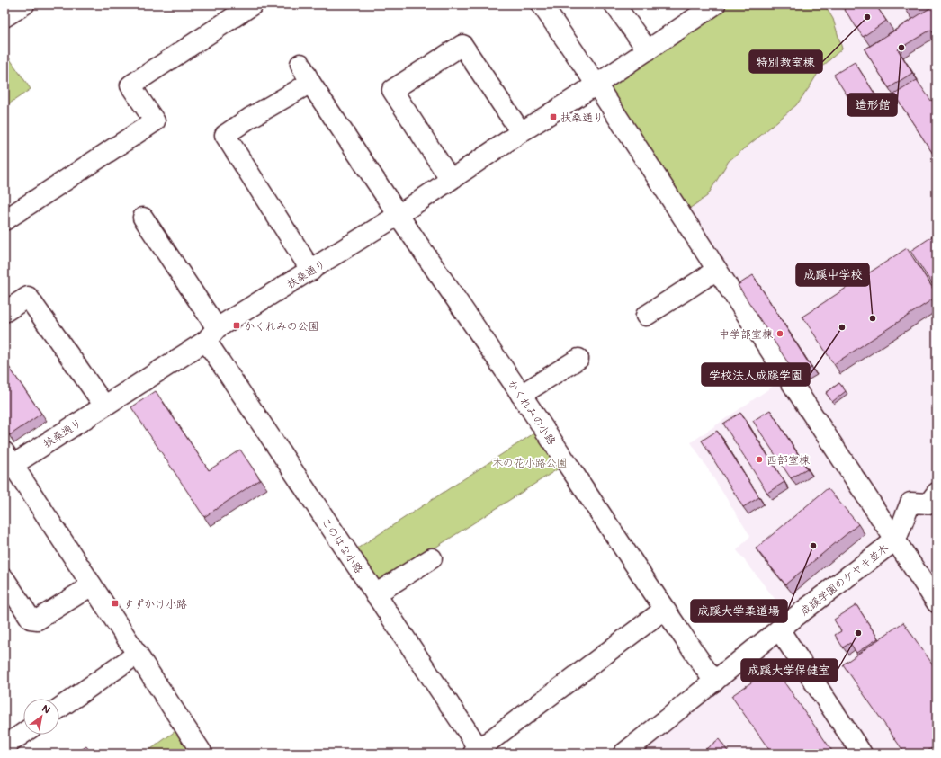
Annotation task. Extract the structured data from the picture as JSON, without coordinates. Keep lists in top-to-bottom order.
{
  "streets": {
    "street": [
      "扶桑通り",
      "かくれみの小路",
      "このはな小路",
      "成蹊学園のケヤキ並木"
    ]
  },
  "crossings": [
    ["扶桑通り", "かくれみの小路"],
    ["扶桑通り", "このはな小路"],
    ["かくれみの小路", "成蹊学園のケヤキ並木"]
  ],
  "parks": ["木の花小路公園"],
  "places": {
    "other": [
      "特別教室棟",
      "造形館",
      "成蹊中学校",
      "学校法人成蹊学園",
      "中学部室棟",
      "西部室棟",
      "成蹊大学柔道場",
      "成蹊大学保健室"
    ],
    "transit": ["扶桑通り", "かくれみの公園", "すずかけ小路"]
  },
  "north": "top right"
}
